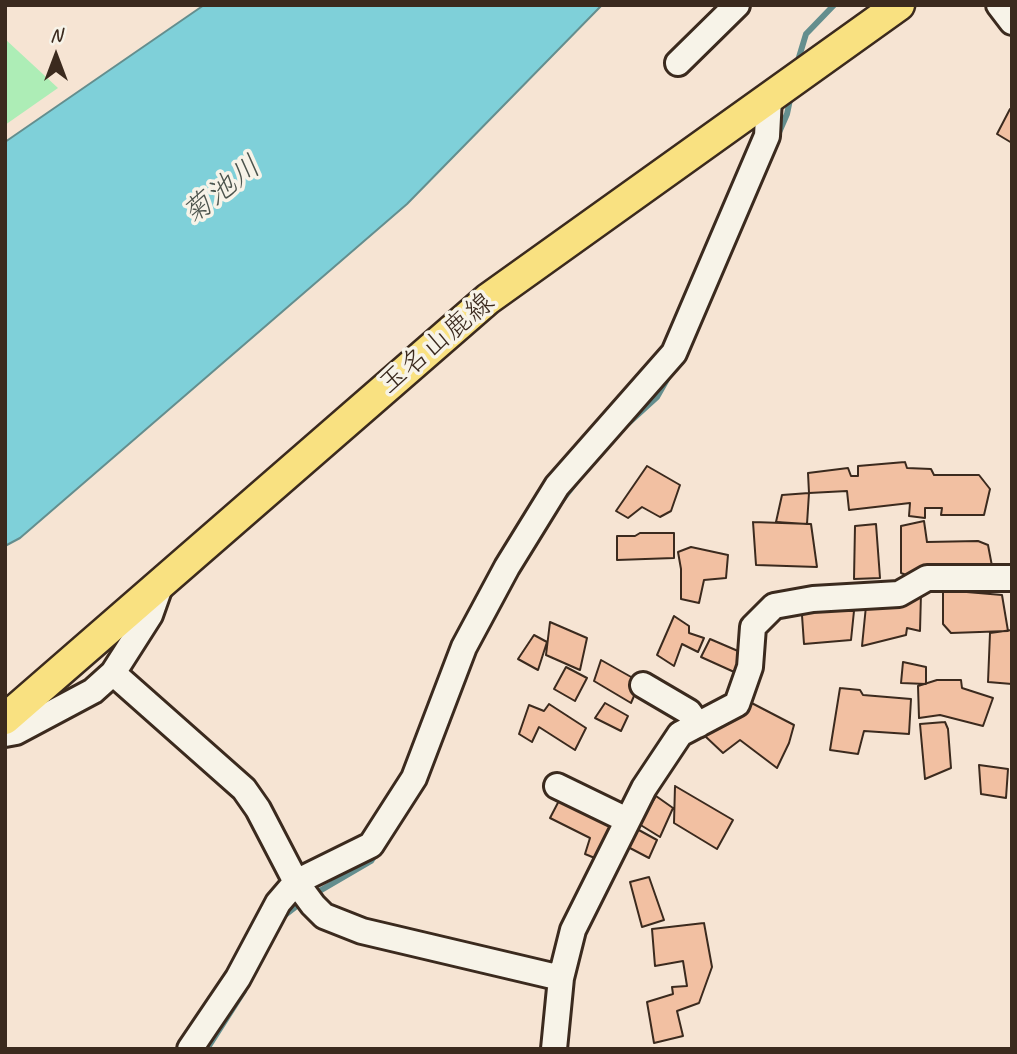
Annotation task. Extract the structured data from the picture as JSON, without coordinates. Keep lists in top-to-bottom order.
{
  "streets": {
    "main road": ["玉名山鹿線"]
  },
  "water": ["菊池川"],
  "north": "top"
}
